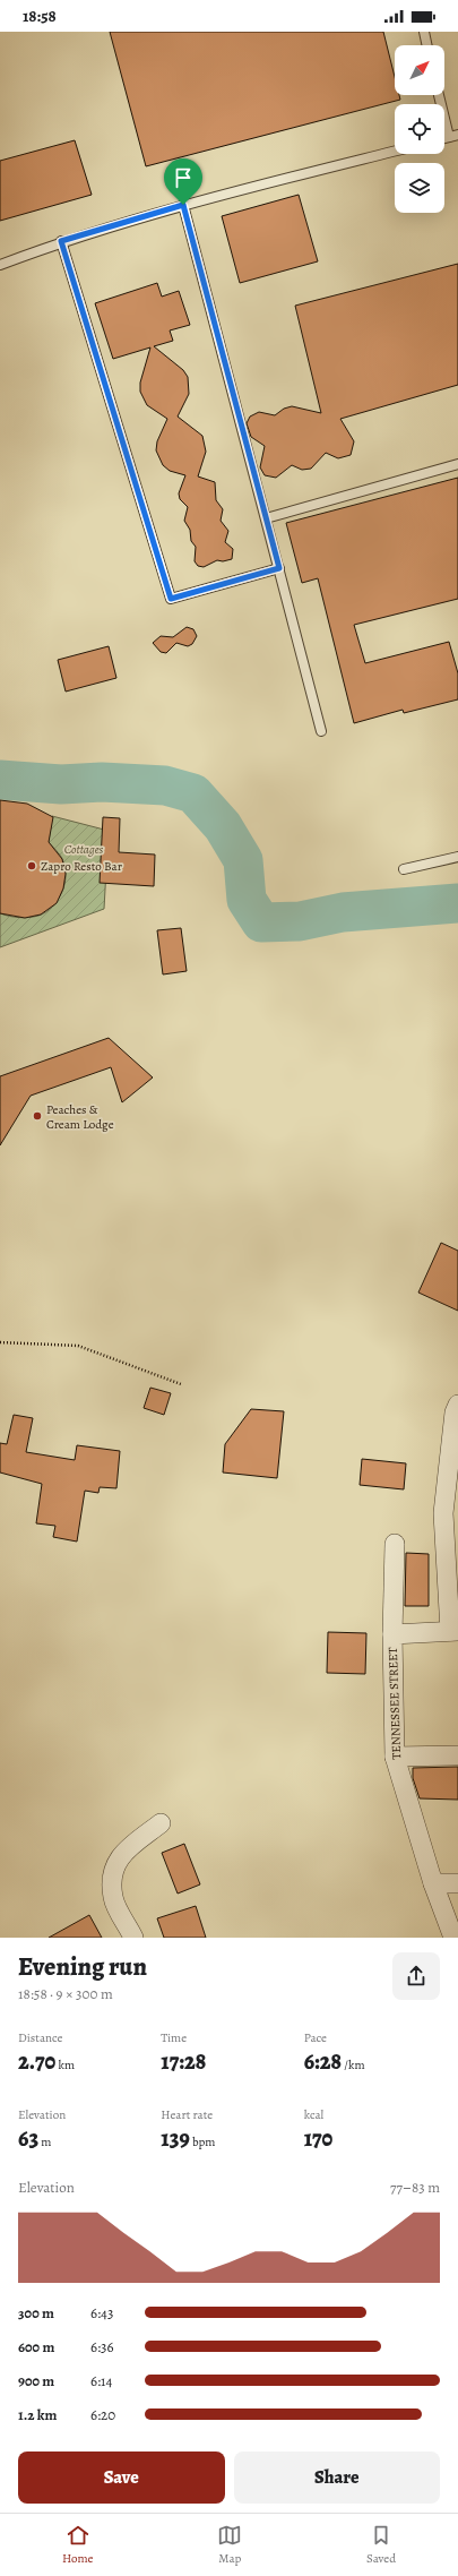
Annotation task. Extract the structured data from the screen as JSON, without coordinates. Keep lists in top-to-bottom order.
{
  "streets": {
    "street": ["TENNESSEE STREET"]
  },
  "parks": ["Cottages"],
  "places": ["Zapro Resto Bar", "Peaches & Cream Lodge"],
  "north": "top right",
  "page": {
    "status": "18:58",
    "heading": ["Evening run", "18:58 · 9 × 300 m"],
    "stats": [
      ["Distance", "2.70 km"],
      ["Time", "17:28"],
      ["Pace", "6:28 /km"],
      ["Elevation", "63 m"],
      ["Heart rate", "139 bpm"],
      ["kcal", "170"]
    ],
    "chart": ["Elevation", "77–83 m"],
    "list": [
      {
        "name": "300 m",
        "note": "6:43"
      },
      {
        "name": "600 m",
        "note": "6:36"
      },
      {
        "name": "900 m",
        "note": "6:14"
      },
      {
        "name": "1.2 km",
        "note": "6:20"
      }
    ],
    "buttons": ["Save", "Share"],
    "tabs": ["Home", "Map", "Saved"]
  }
}
